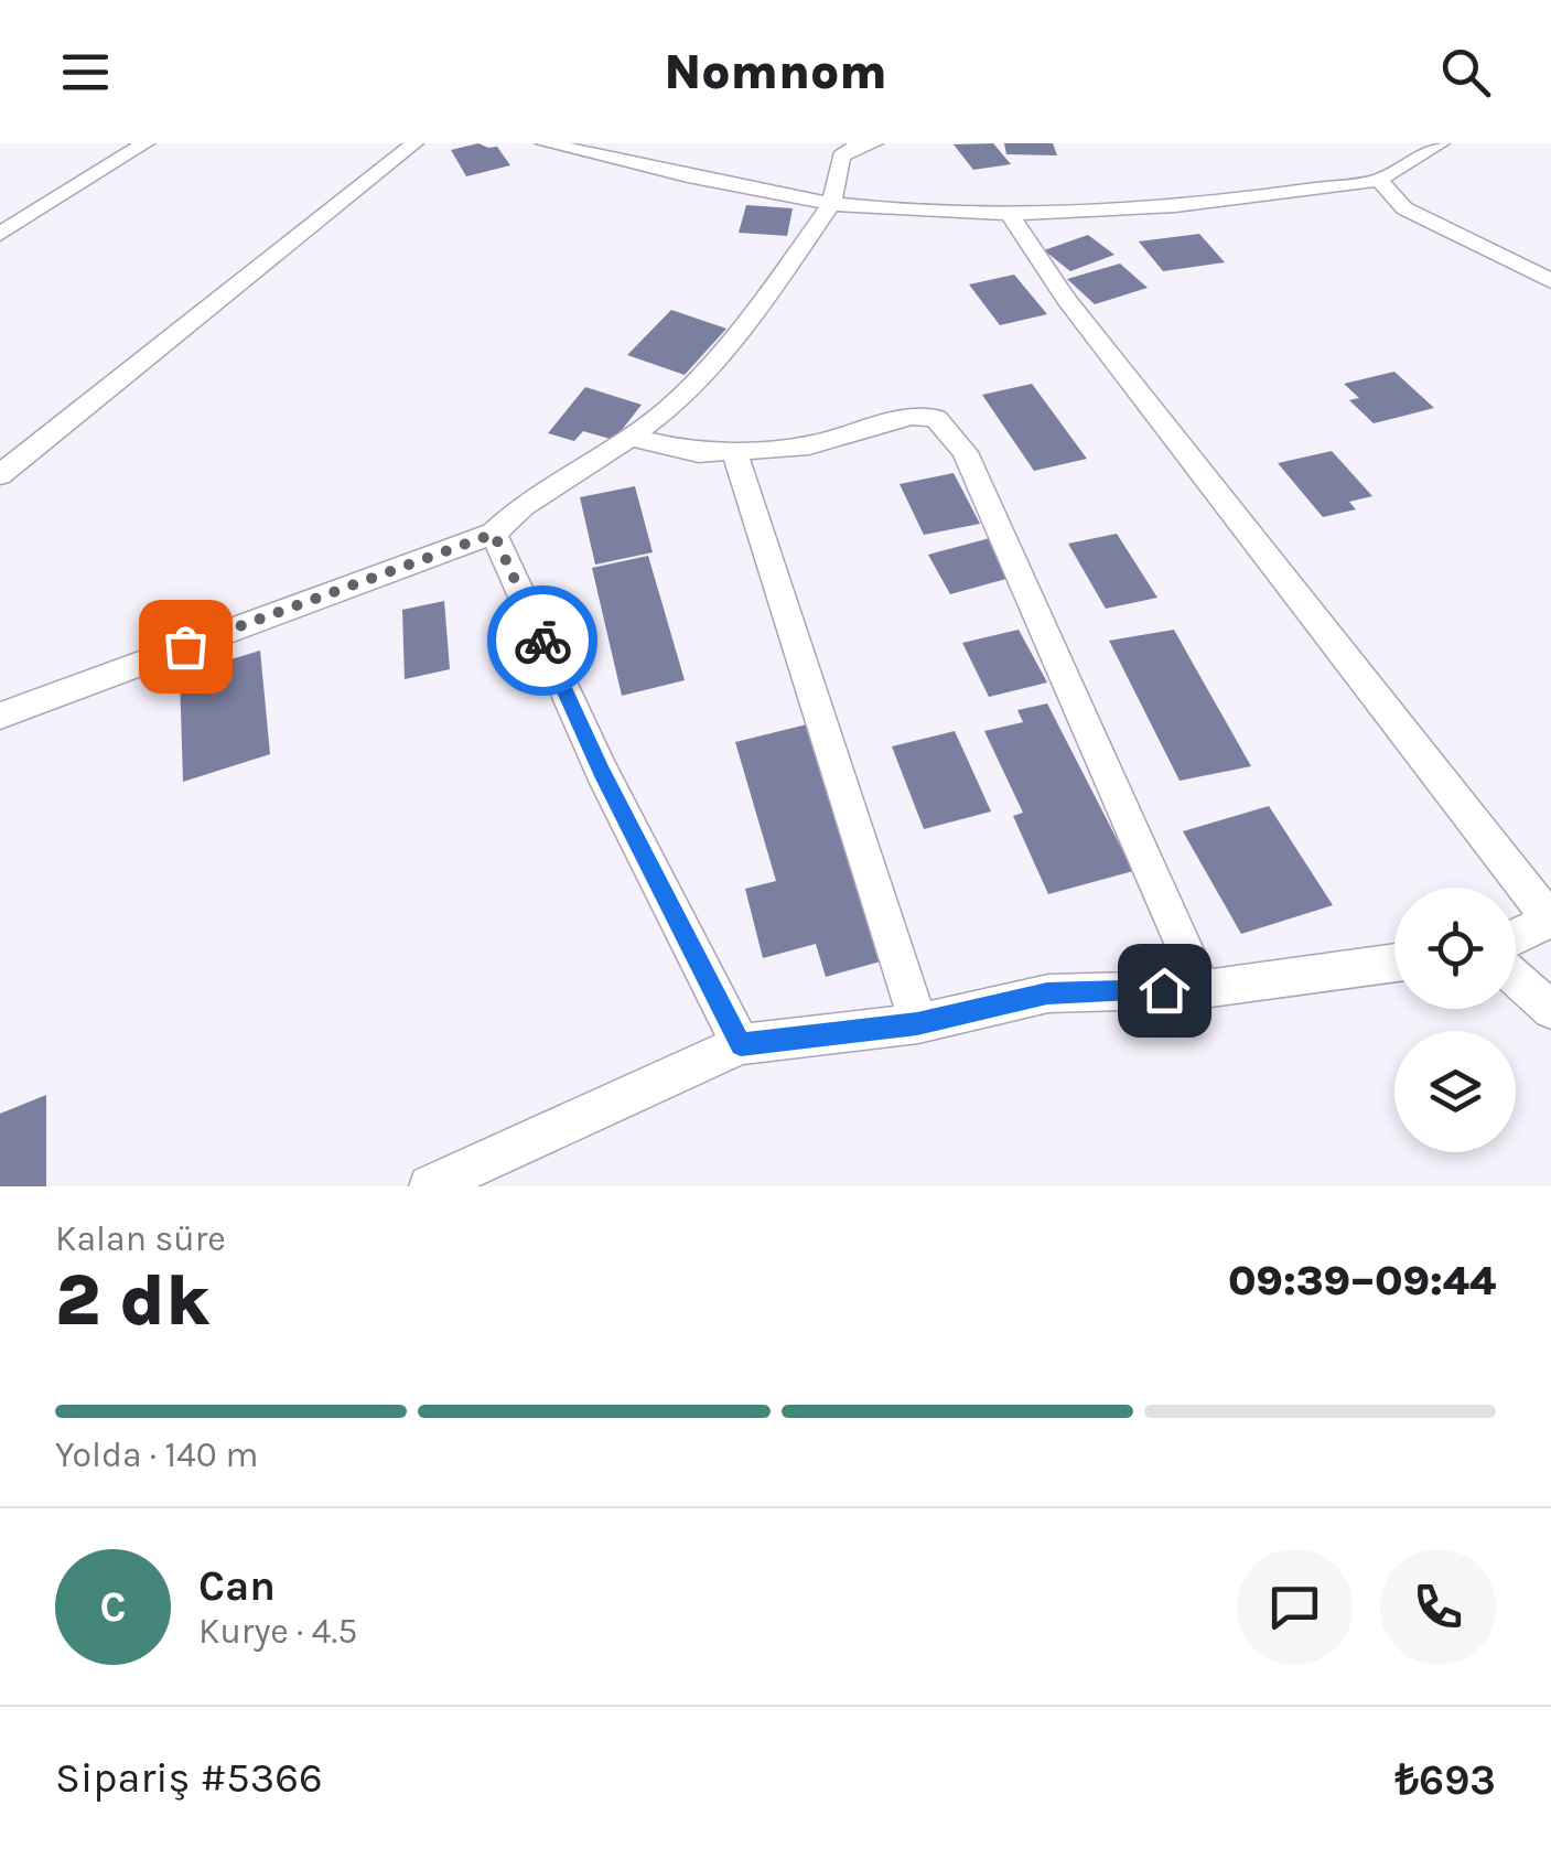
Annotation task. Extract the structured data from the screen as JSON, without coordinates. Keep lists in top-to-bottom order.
{
  "page": {
    "header": "Nomnom",
    "heading": ["2 dk", "Kalan süre", "09:39–09:44"],
    "panel": [
      "Can",
      "Kurye · 4.5",
      "Sipariş #5366",
      "₺693"
    ],
    "bar": "Yolda · 140 m",
    "round": "C"
  }
}
